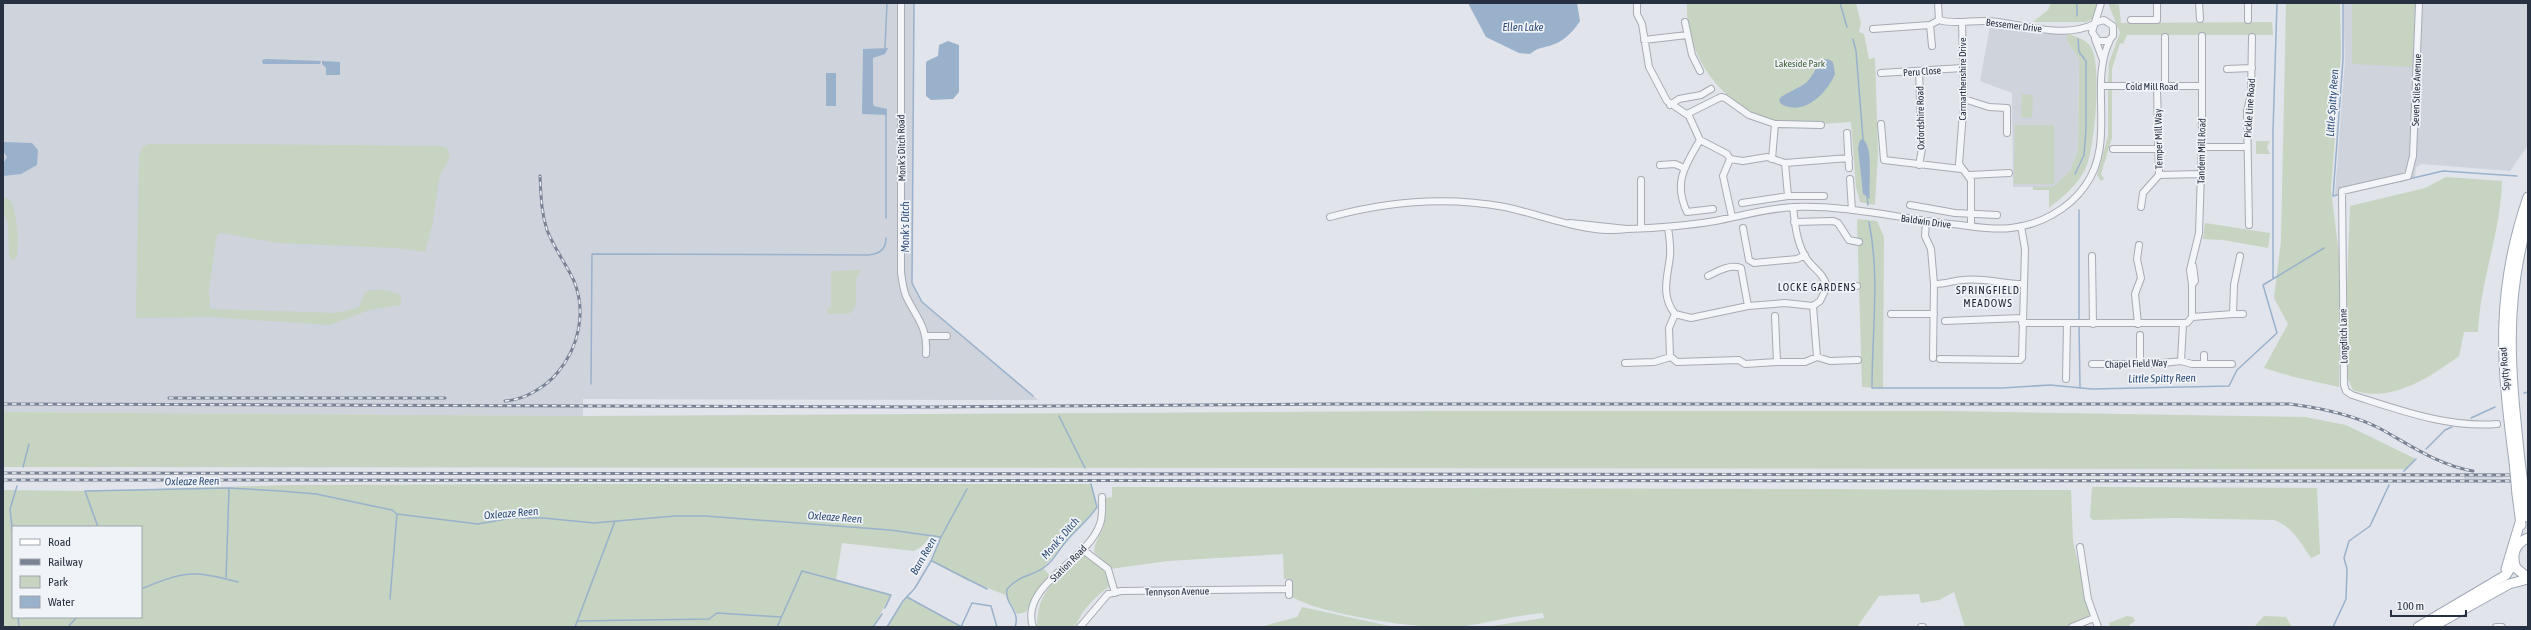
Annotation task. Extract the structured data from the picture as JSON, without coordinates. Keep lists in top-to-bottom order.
{
  "streets": {
    "main road": ["Spytty Road"],
    "street": [
      "Bessemer Drive",
      "Peru Close",
      "Carmarthenshire Drive",
      "Cold Mill Road",
      "Seven Stiles Avenue",
      "Pickle Line Road",
      "Oxfordshire Road",
      "Temper Mill Way",
      "Monk's Ditch Road",
      "Tandem Mill Road",
      "Baldwin Drive",
      "Longditch Lane",
      "Chapel Field Way",
      "Station Road",
      "Tennyson Avenue"
    ]
  },
  "crossings": [
    ["Bessemer Drive", "Carmarthenshire Drive"],
    ["Bessemer Drive", "Baldwin Drive"],
    ["Peru Close", "Carmarthenshire Drive"],
    ["Peru Close", "Oxfordshire Road"],
    ["Cold Mill Road", "Temper Mill Way"],
    ["Cold Mill Road", "Tandem Mill Road"],
    ["Cold Mill Road", "Baldwin Drive"],
    ["Seven Stiles Avenue", "Longditch Lane"],
    ["Pickle Line Road", "Tandem Mill Road"],
    ["Temper Mill Way", "Tandem Mill Road"]
  ],
  "districts": ["LOCKE GARDENS", "SPRINGFIELD MEADOWS"],
  "water": [
    "Ellen Lake",
    "Little Spitty Reen",
    "Monk's Ditch",
    "Oxleaze Reen",
    "Barn Reen"
  ],
  "parks": ["Lakeside Park"],
  "legend": [
    "Road",
    "Railway",
    "Park",
    "Water"
  ],
  "scale_bar": "100 m"
}
